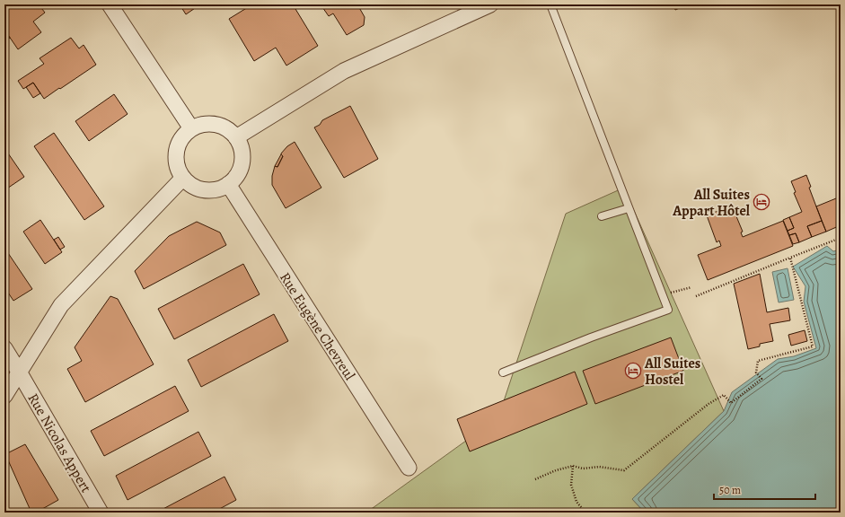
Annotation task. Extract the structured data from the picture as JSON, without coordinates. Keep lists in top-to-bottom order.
{
  "streets": {
    "street": ["Rue Eugène Chevreul", "Rue Nicolas Appert"]
  },
  "places": {
    "hotel": ["All Suites Appart Hôtel", "All Suites Hostel"]
  },
  "scale_bar": "50 m"
}
